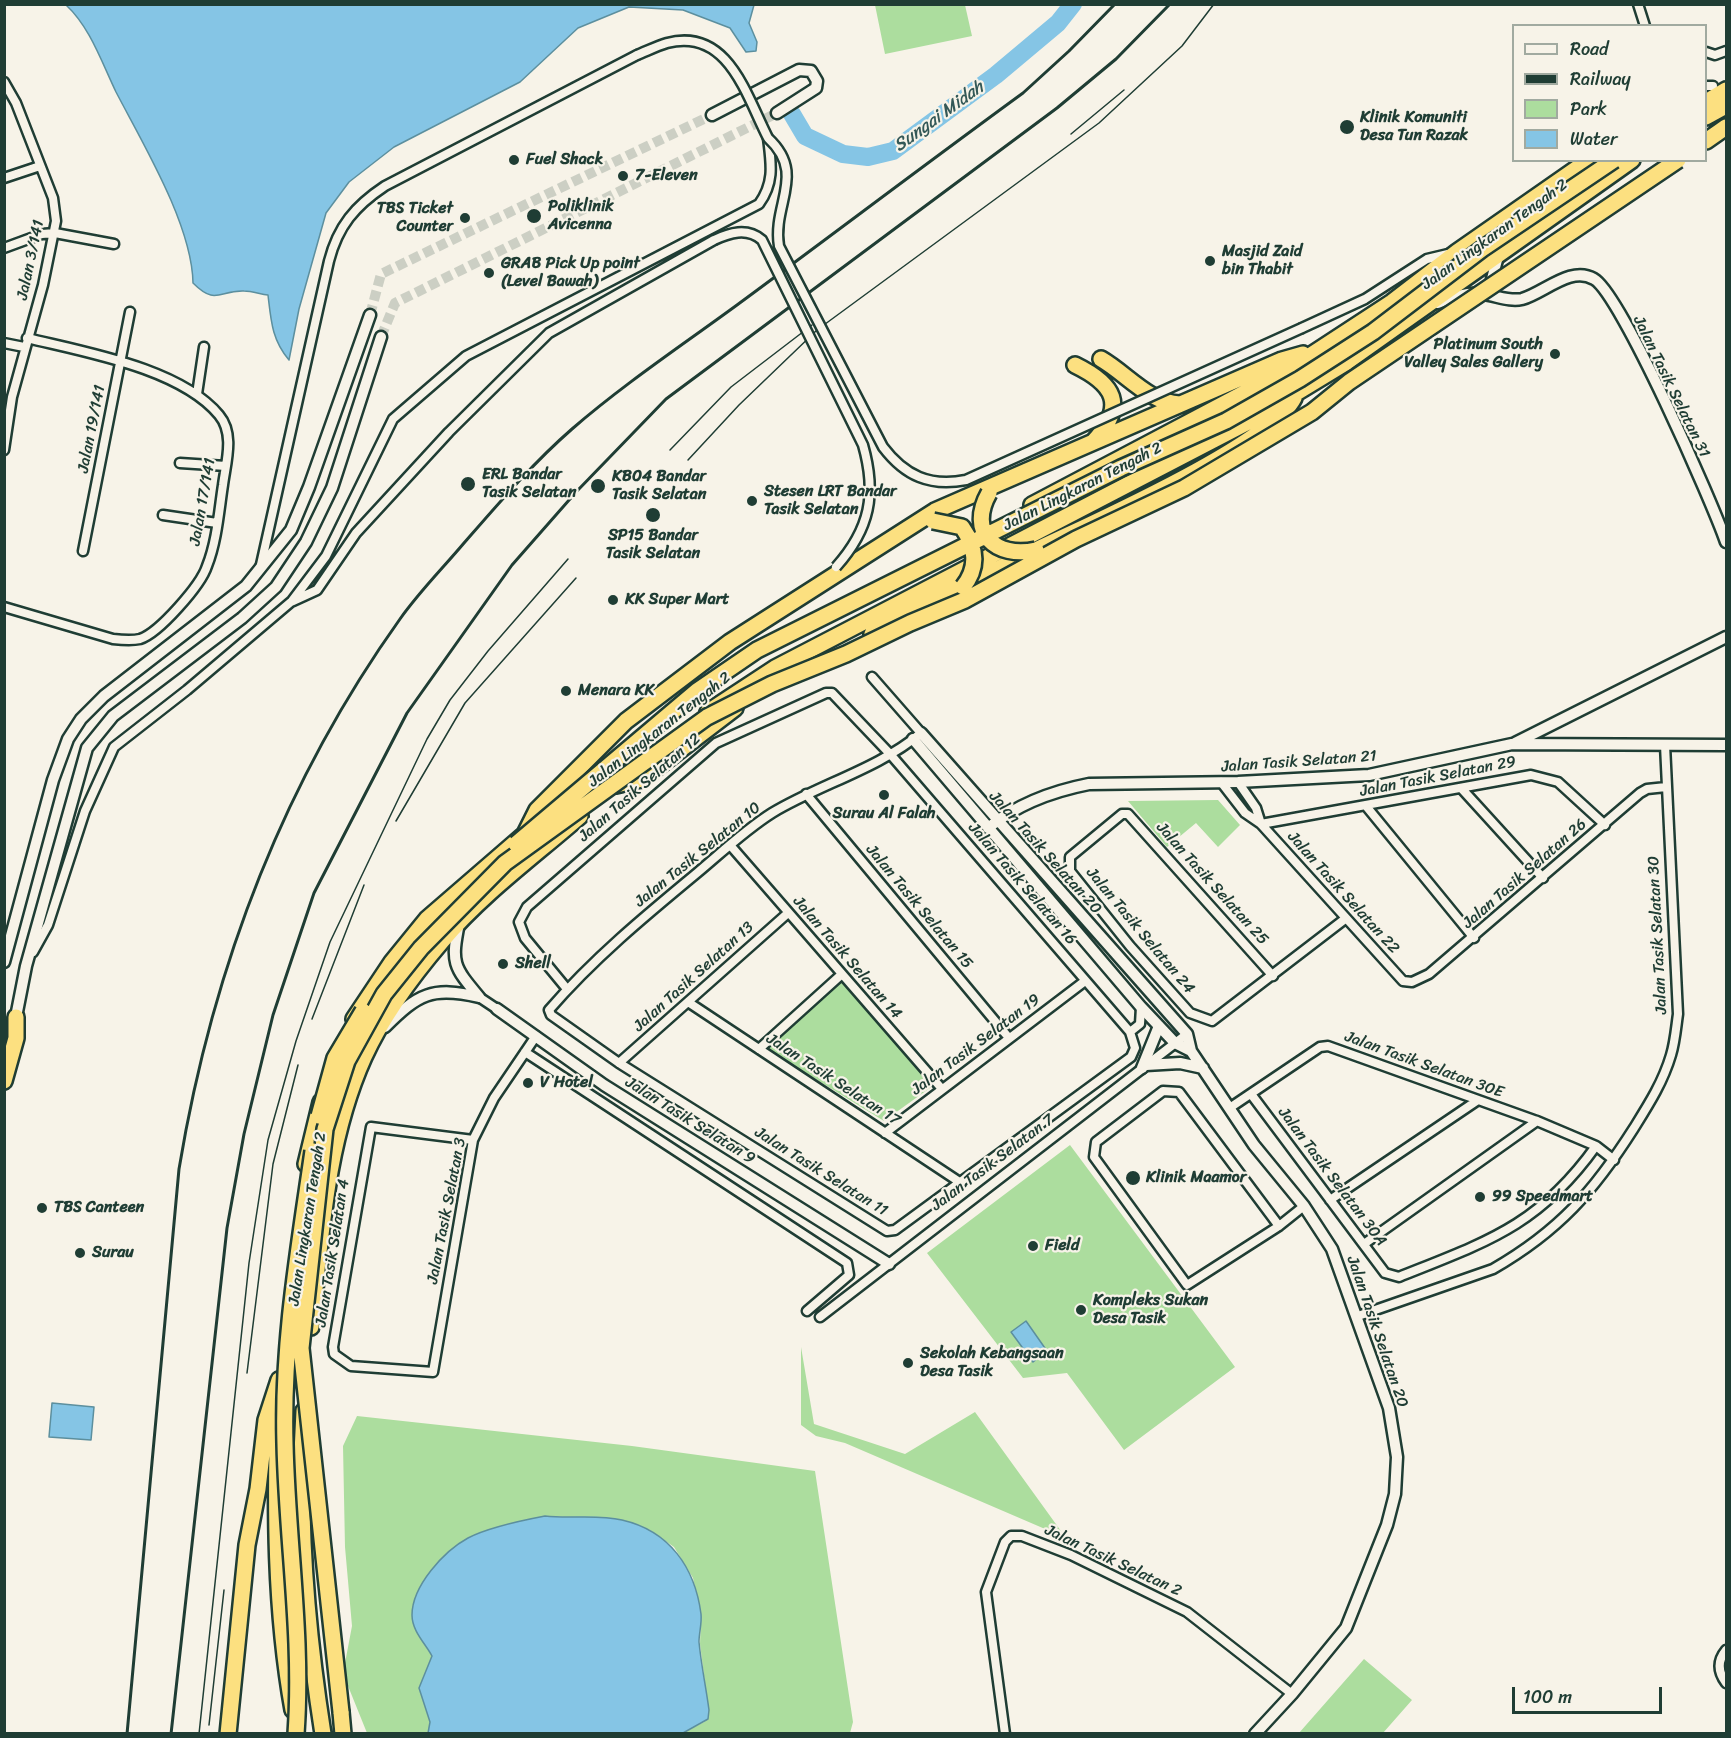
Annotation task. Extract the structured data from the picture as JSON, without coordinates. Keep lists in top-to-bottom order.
{
  "streets": {
    "highway": ["Jalan Lingkaran Tengah 2"],
    "street": [
      "Jalan 3/141",
      "Jalan Tasik Selatan 31",
      "Jalan 19/141",
      "Jalan 17/141",
      "Jalan Tasik Selatan 21",
      "Jalan Tasik Selatan 29",
      "Jalan Tasik Selatan 12",
      "Jalan Tasik Selatan 20",
      "Jalan Tasik Selatan 10",
      "Jalan Tasik Selatan 26",
      "Jalan Tasik Selatan 16",
      "Jalan Tasik Selatan 25",
      "Jalan Tasik Selatan 22",
      "Jalan Tasik Selatan 15",
      "Jalan Tasik Selatan 24",
      "Jalan Tasik Selatan 30",
      "Jalan Tasik Selatan 14",
      "Jalan Tasik Selatan 13",
      "Jalan Tasik Selatan 19",
      "Jalan Tasik Selatan 30E",
      "Jalan Tasik Selatan 17",
      "Jalan Tasik Selatan 9",
      "Jalan Tasik Selatan 7",
      "Jalan Tasik Selatan 11",
      "Jalan Tasik Selatan 30A",
      "Jalan Tasik Selatan 3",
      "Jalan Tasik Selatan 4",
      "Jalan Tasik Selatan 2"
    ]
  },
  "crossings": [
    ["Jalan Lingkaran Tengah 2", "Jalan Tasik Selatan 31"],
    ["Jalan Lingkaran Tengah 2", "Jalan Tasik Selatan 9"],
    ["Jalan 3/141", "Jalan 17/141"],
    ["Jalan 19/141", "Jalan 17/141"],
    ["Jalan Tasik Selatan 21", "Jalan Tasik Selatan 20"],
    ["Jalan Tasik Selatan 21", "Jalan Tasik Selatan 22"],
    ["Jalan Tasik Selatan 21", "Jalan Tasik Selatan 30"],
    ["Jalan Tasik Selatan 29", "Jalan Tasik Selatan 26"],
    ["Jalan Tasik Selatan 29", "Jalan Tasik Selatan 22"],
    ["Jalan Tasik Selatan 12", "Jalan Tasik Selatan 10"],
    ["Jalan Tasik Selatan 12", "Jalan Tasik Selatan 16"],
    ["Jalan Tasik Selatan 20", "Jalan Tasik Selatan 10"],
    ["Jalan Tasik Selatan 20", "Jalan Tasik Selatan 30"],
    ["Jalan Tasik Selatan 20", "Jalan Tasik Selatan 30E"],
    ["Jalan Tasik Selatan 20", "Jalan Tasik Selatan 7"],
    ["Jalan Tasik Selatan 20", "Jalan Tasik Selatan 2"],
    ["Jalan Tasik Selatan 10", "Jalan Tasik Selatan 16"],
    ["Jalan Tasik Selatan 10", "Jalan Tasik Selatan 15"],
    ["Jalan Tasik Selatan 10", "Jalan Tasik Selatan 14"],
    ["Jalan Tasik Selatan 10", "Jalan Tasik Selatan 11"],
    ["Jalan Tasik Selatan 26", "Jalan Tasik Selatan 22"],
    ["Jalan Tasik Selatan 26", "Jalan Tasik Selatan 30"],
    ["Jalan Tasik Selatan 16", "Jalan Tasik Selatan 19"],
    ["Jalan Tasik Selatan 16", "Jalan Tasik Selatan 11"],
    ["Jalan Tasik Selatan 25", "Jalan Tasik Selatan 24"],
    ["Jalan Tasik Selatan 22", "Jalan Tasik Selatan 24"],
    ["Jalan Tasik Selatan 15", "Jalan Tasik Selatan 19"],
    ["Jalan Tasik Selatan 30", "Jalan Tasik Selatan 30E"],
    ["Jalan Tasik Selatan 14", "Jalan Tasik Selatan 13"],
    ["Jalan Tasik Selatan 14", "Jalan Tasik Selatan 19"],
    ["Jalan Tasik Selatan 13", "Jalan Tasik Selatan 17"],
    ["Jalan Tasik Selatan 13", "Jalan Tasik Selatan 11"],
    ["Jalan Tasik Selatan 19", "Jalan Tasik Selatan 17"],
    ["Jalan Tasik Selatan 30E", "Jalan Tasik Selatan 30A"],
    ["Jalan Tasik Selatan 17", "Jalan Tasik Selatan 11"],
    ["Jalan Tasik Selatan 9", "Jalan Tasik Selatan 7"],
    ["Jalan Tasik Selatan 9", "Jalan Tasik Selatan 3"],
    ["Jalan Tasik Selatan 3", "Jalan Tasik Selatan 4"]
  ],
  "water": ["Sungai Midah"],
  "places": [
    "Klinik Komuniti Desa Tun Razak",
    "Fuel Shack",
    "7-Eleven",
    "Poliklinik Avicenna",
    "TBS Ticket Counter",
    "Masjid Zaid bin Thabit",
    "GRAB Pick Up point (Level Bawah)",
    "Platinum South Valley Sales Gallery",
    "ERL Bandar Tasik Selatan",
    "KB04 Bandar Tasik Selatan",
    "Stesen LRT Bandar Tasik Selatan",
    "SP15 Bandar Tasik Selatan",
    "KK Super Mart",
    "Menara KK",
    "Surau Al Falah",
    "Shell",
    "V Hotel",
    "Klinik Maamor",
    "99 Speedmart",
    "TBS Canteen",
    "Field",
    "Surau",
    "Kompleks Sukan Desa Tasik",
    "Sekolah Kebangsaan Desa Tasik"
  ],
  "legend": [
    "Road",
    "Railway",
    "Park",
    "Water"
  ],
  "scale_bar": "100 m"
}
